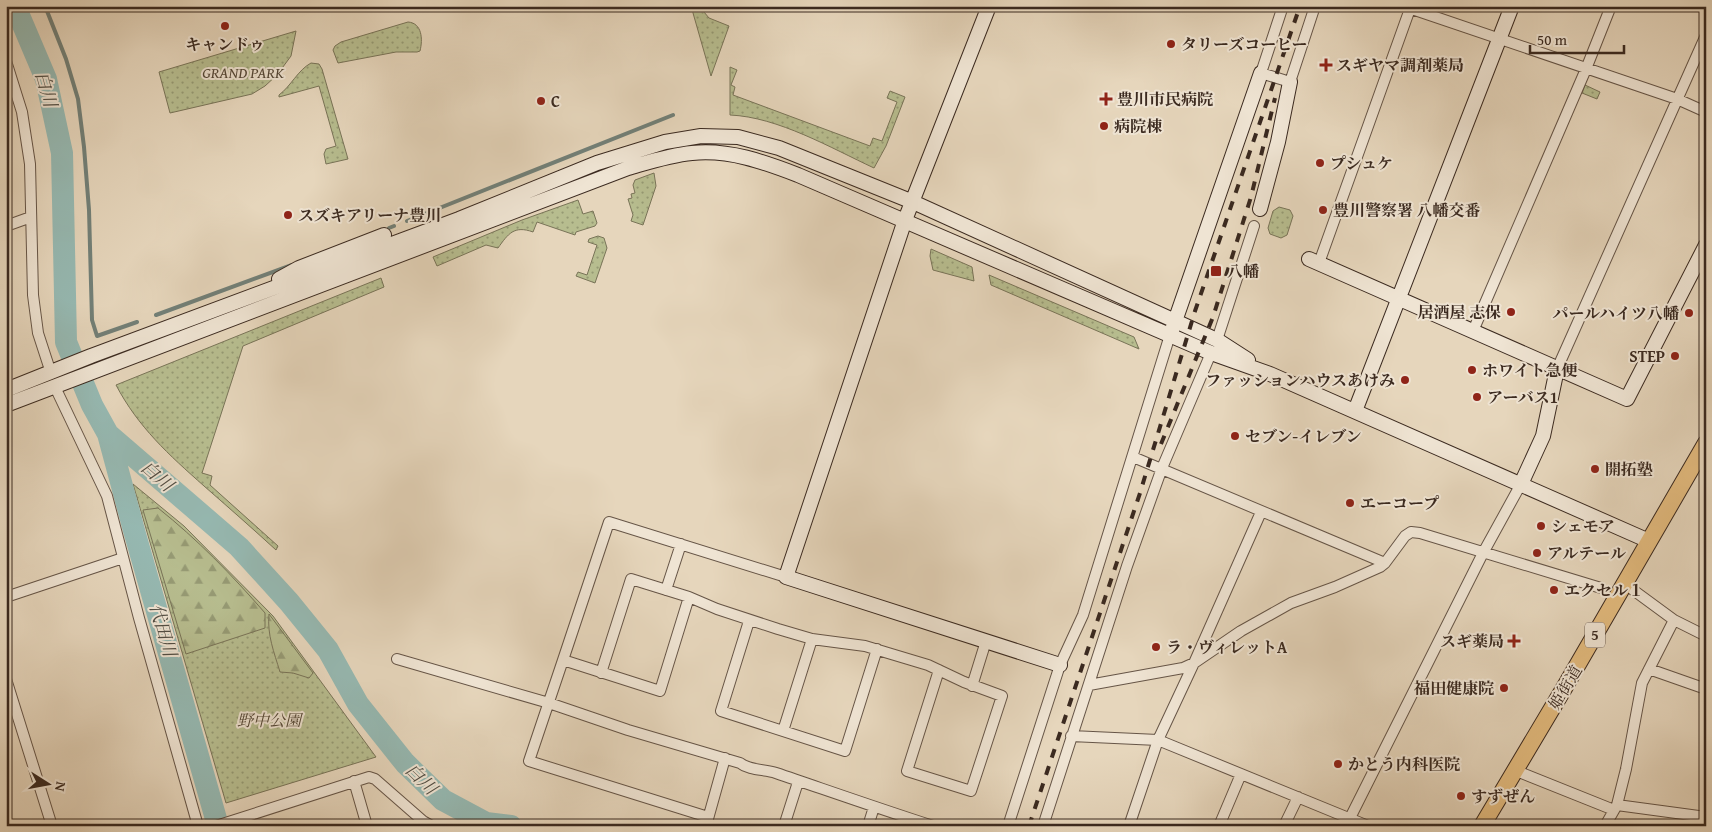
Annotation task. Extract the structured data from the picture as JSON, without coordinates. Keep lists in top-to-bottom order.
{
  "streets": {
    "main road": ["5", "姫街道"]
  },
  "water": ["白川", "代田川"],
  "parks": ["GRAND PARK", "野中公園"],
  "places": {
    "other": [
      "キャンドゥ",
      "タリーズコーヒー",
      "C",
      "病院棟",
      "プシュケ",
      "豊川警察署 八幡交番",
      "スズキアリーナ豊川",
      "居酒屋 志保",
      "パールハイツ八幡",
      "STEP",
      "ホワイト急便",
      "ファッションハウスあけみ",
      "アーバス1",
      "セブン-イレブン",
      "開拓塾",
      "エーコープ",
      "シェモア",
      "アルテール",
      "エクセル１",
      "ラ・ヴィレットA",
      "福田健康院",
      "かとう内科医院",
      "すずぜん"
    ],
    "health": ["スギヤマ調剤薬局", "豊川市民病院", "スギ薬局"],
    "transit": ["八幡"]
  },
  "scale_bar": "50 m",
  "north": "right"
}
